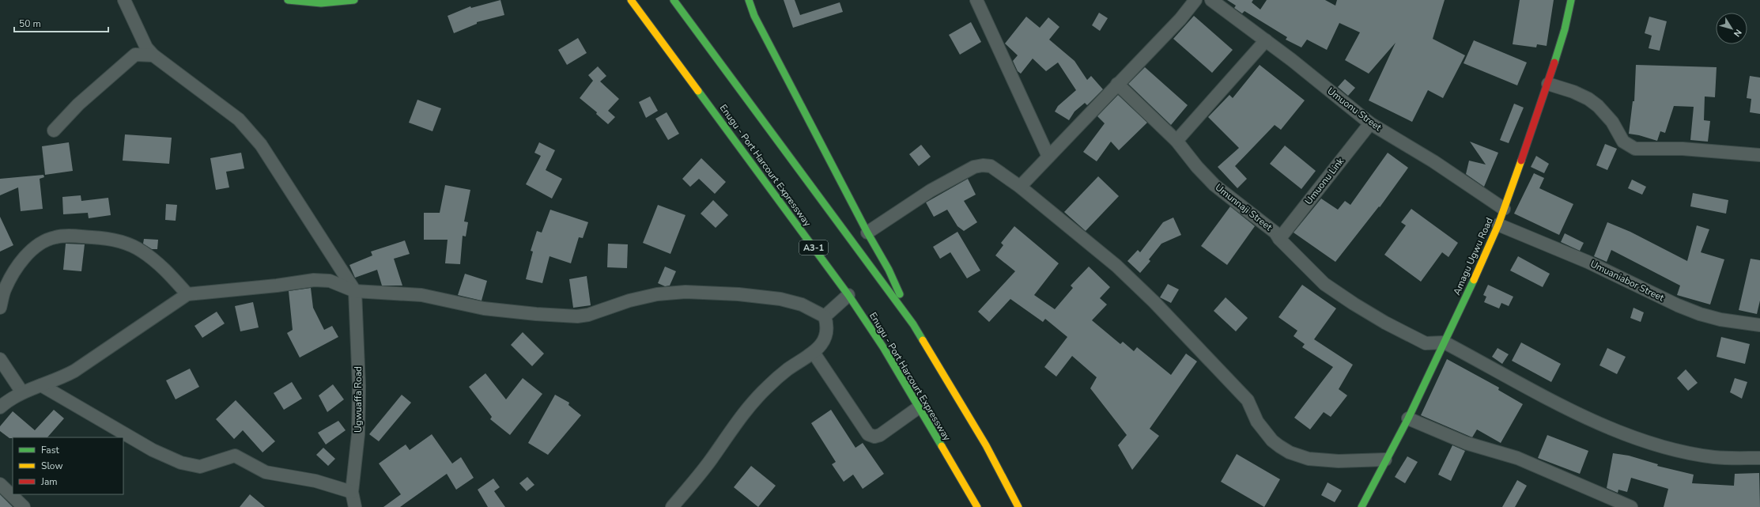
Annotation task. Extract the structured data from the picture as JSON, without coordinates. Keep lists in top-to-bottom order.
{
  "streets": {
    "main road": ["Enugu - Port Harcourt Expressway", "A3-1", "Amagu Ugwu Road"],
    "street": [
      "Umuonu Street",
      "Umuonu Link",
      "Umunnaji Street",
      "Umuaniabor Street",
      "Ugwuaffa Road"
    ]
  },
  "crossings": [
    ["Umuonu Street", "Umuonu Link"],
    ["Umuonu Street", "Amagu Ugwu Road"],
    ["Umuonu Link", "Umunnaji Street"],
    ["Umunnaji Street", "Amagu Ugwu Road"],
    ["Amagu Ugwu Road", "Umuaniabor Street"]
  ],
  "legend": ["Fast", "Slow", "Jam"],
  "scale_bar": "50 m",
  "north": "bottom right"
}
